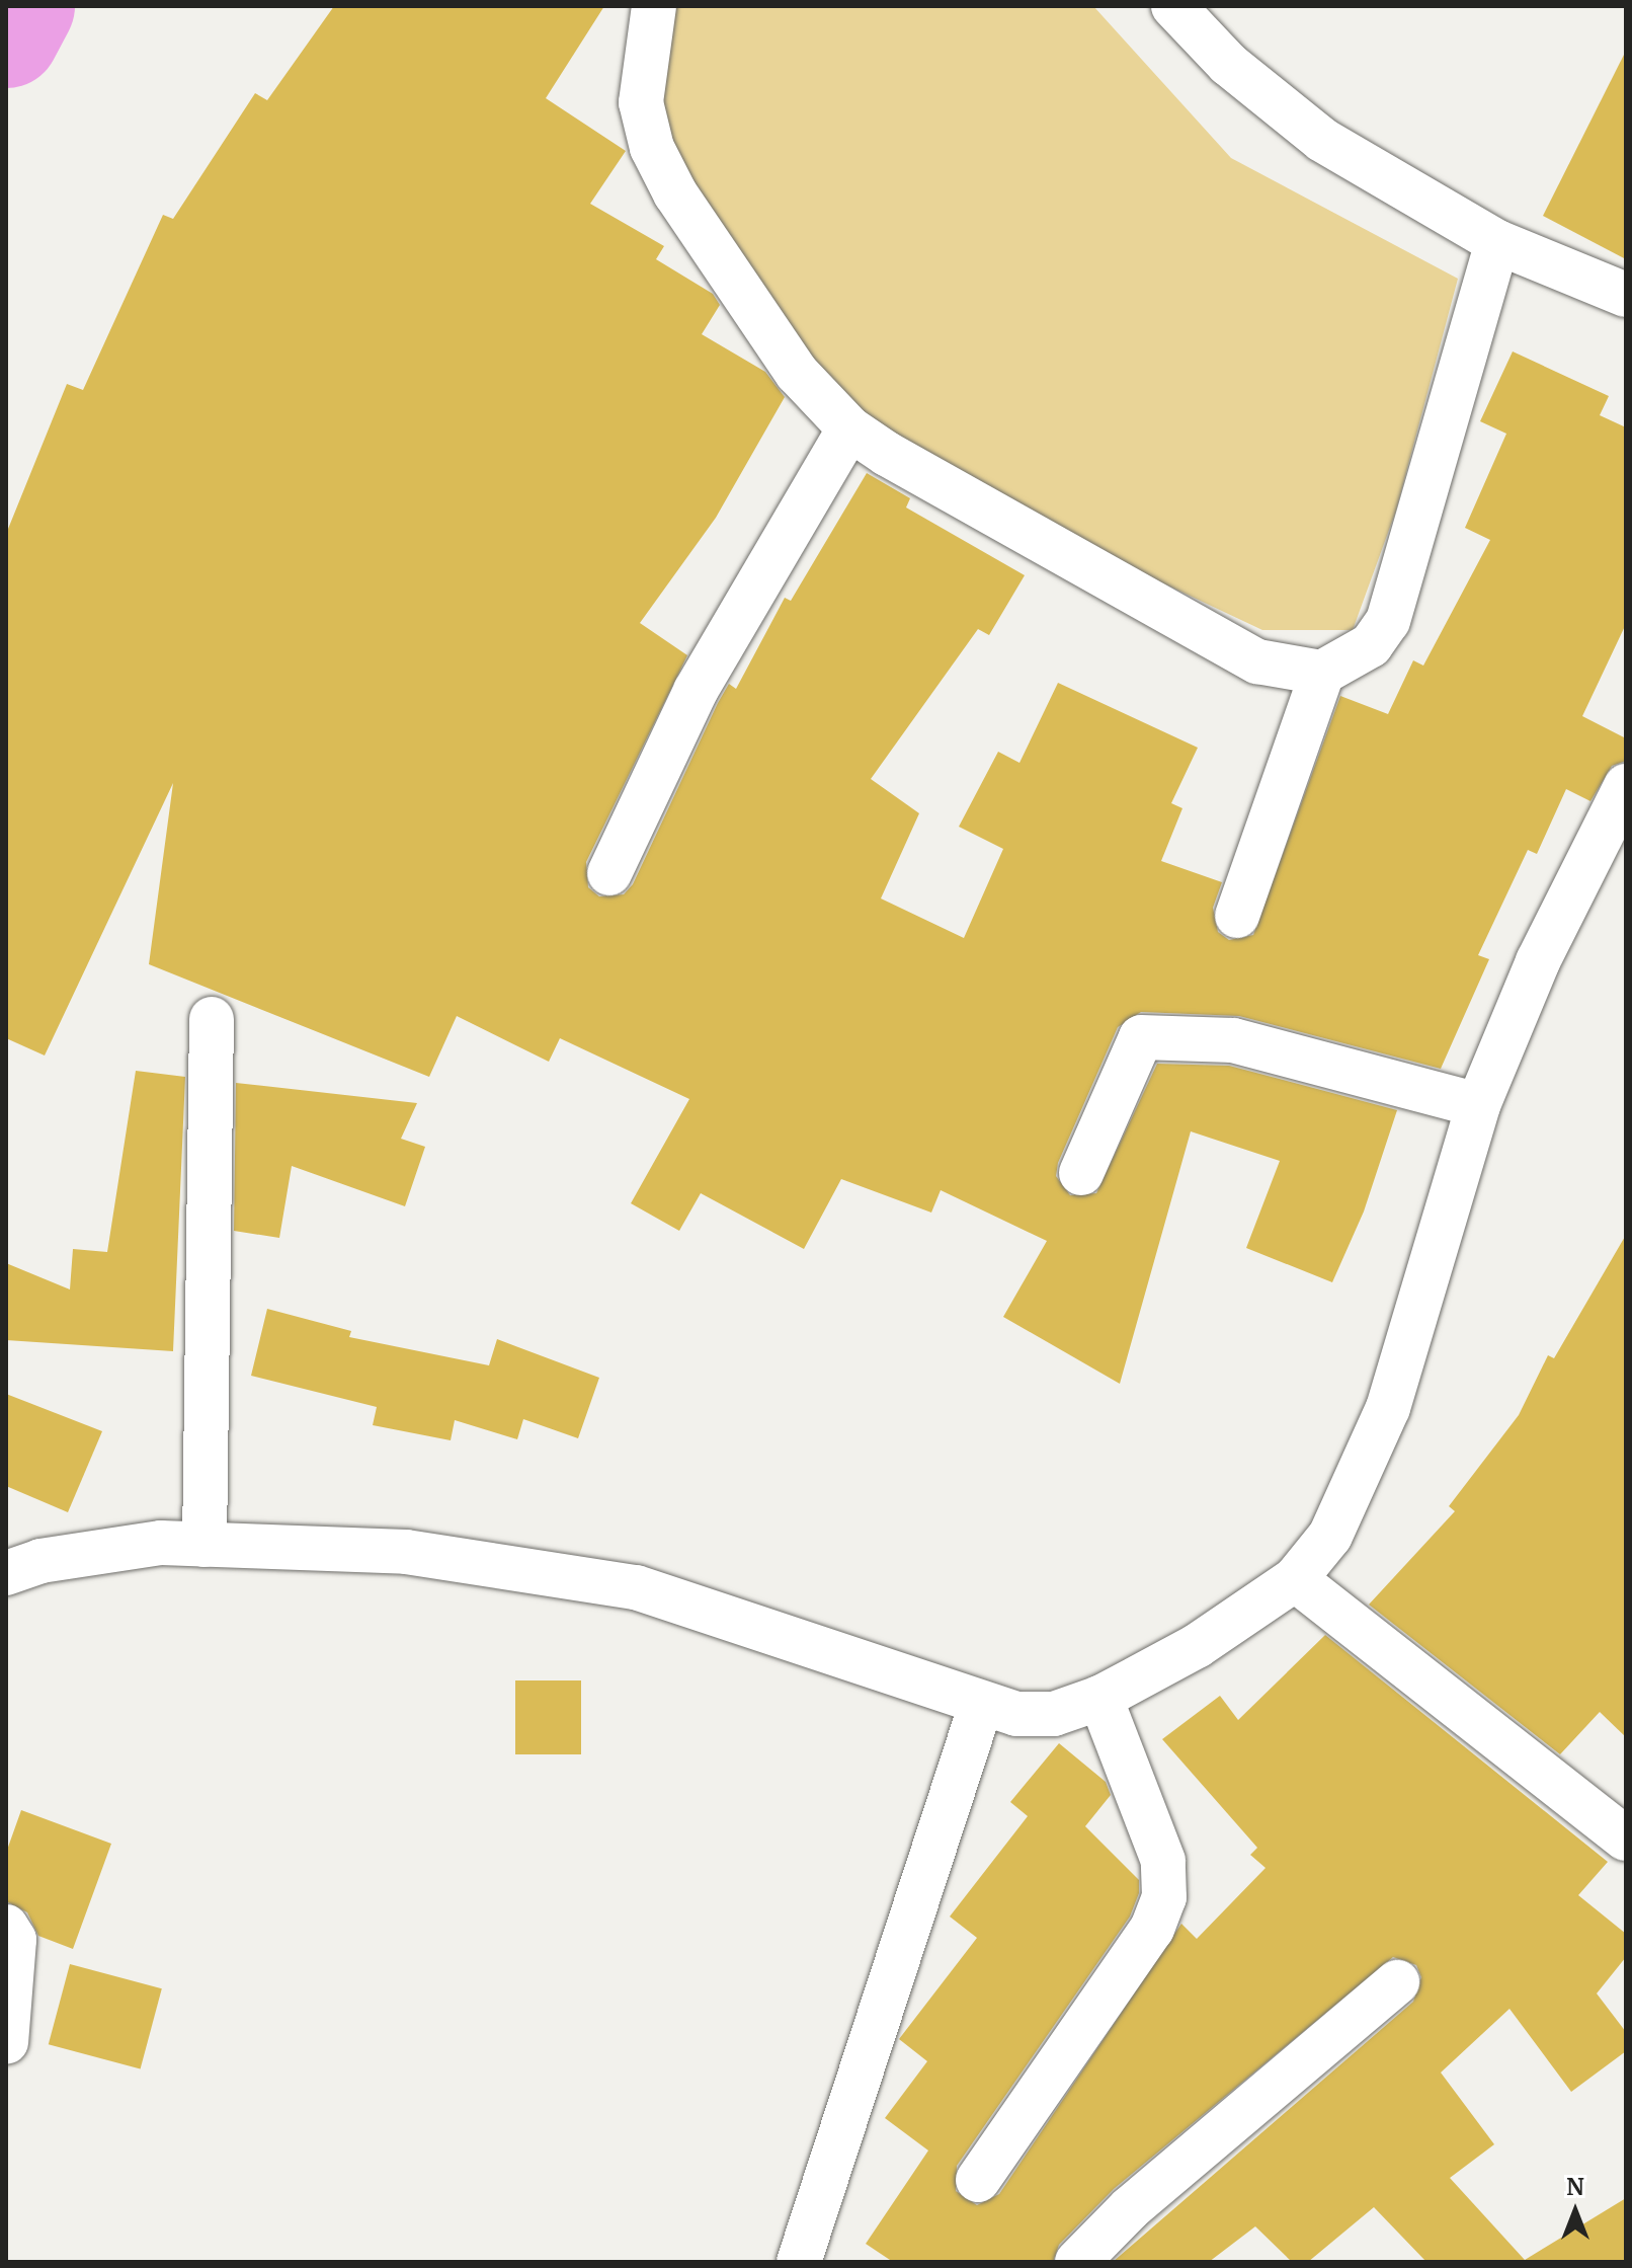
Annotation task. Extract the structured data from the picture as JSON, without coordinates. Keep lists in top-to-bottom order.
{
  "north": "top"
}
